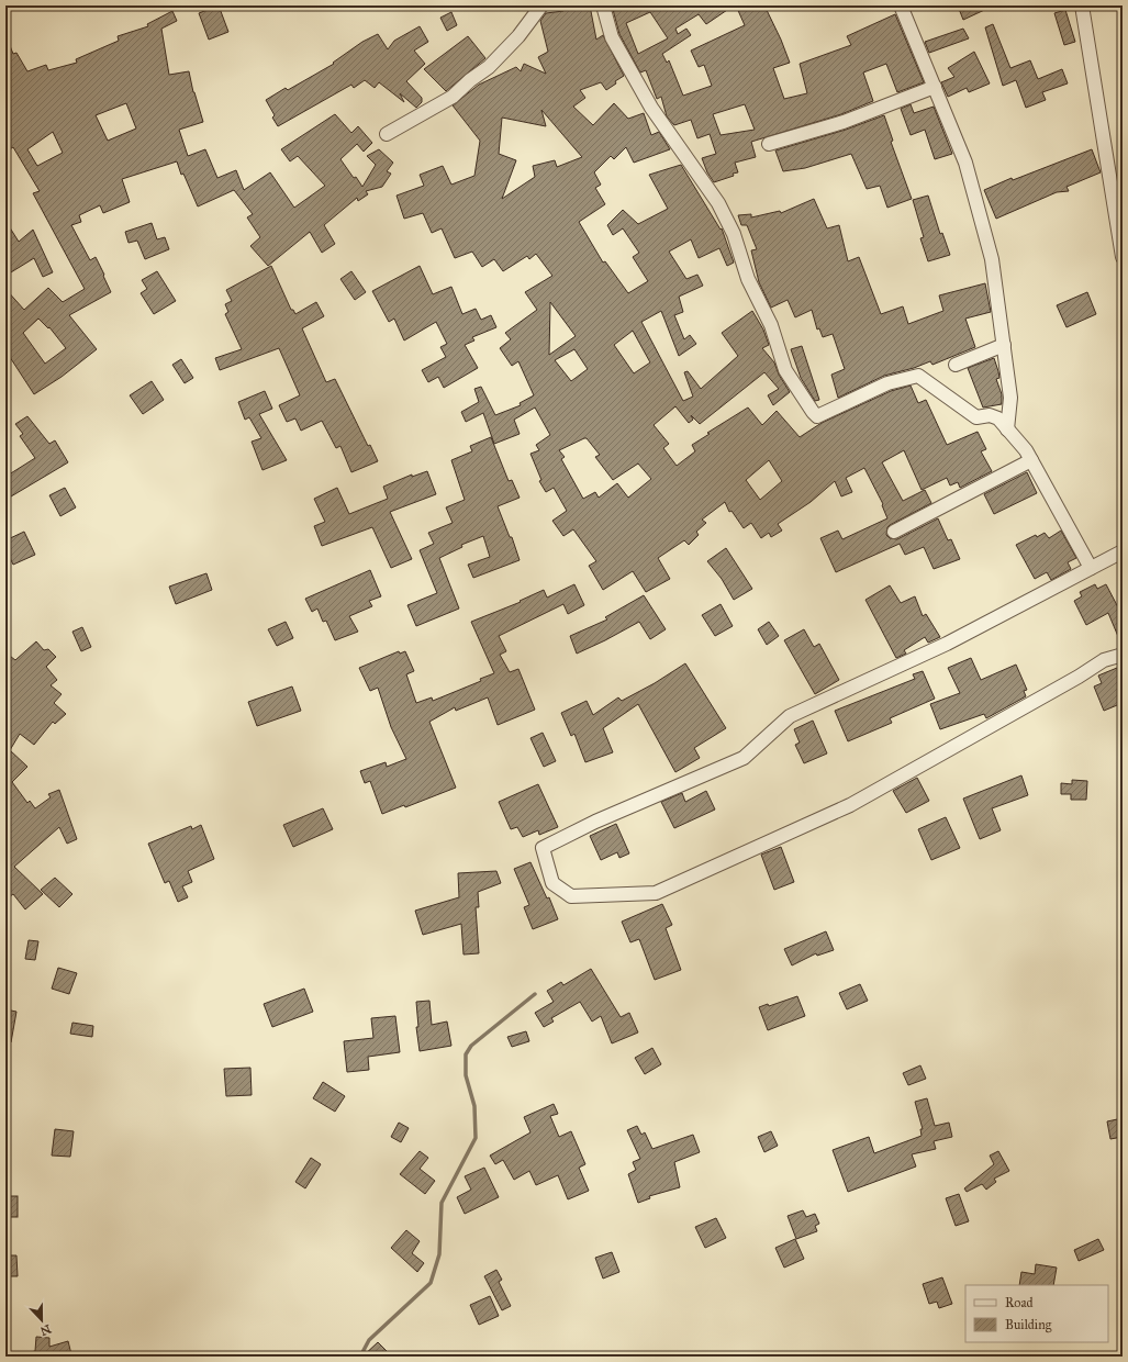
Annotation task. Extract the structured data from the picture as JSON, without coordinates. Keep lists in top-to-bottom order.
{
  "legend": ["Road", "Building"],
  "north": "bottom"
}
